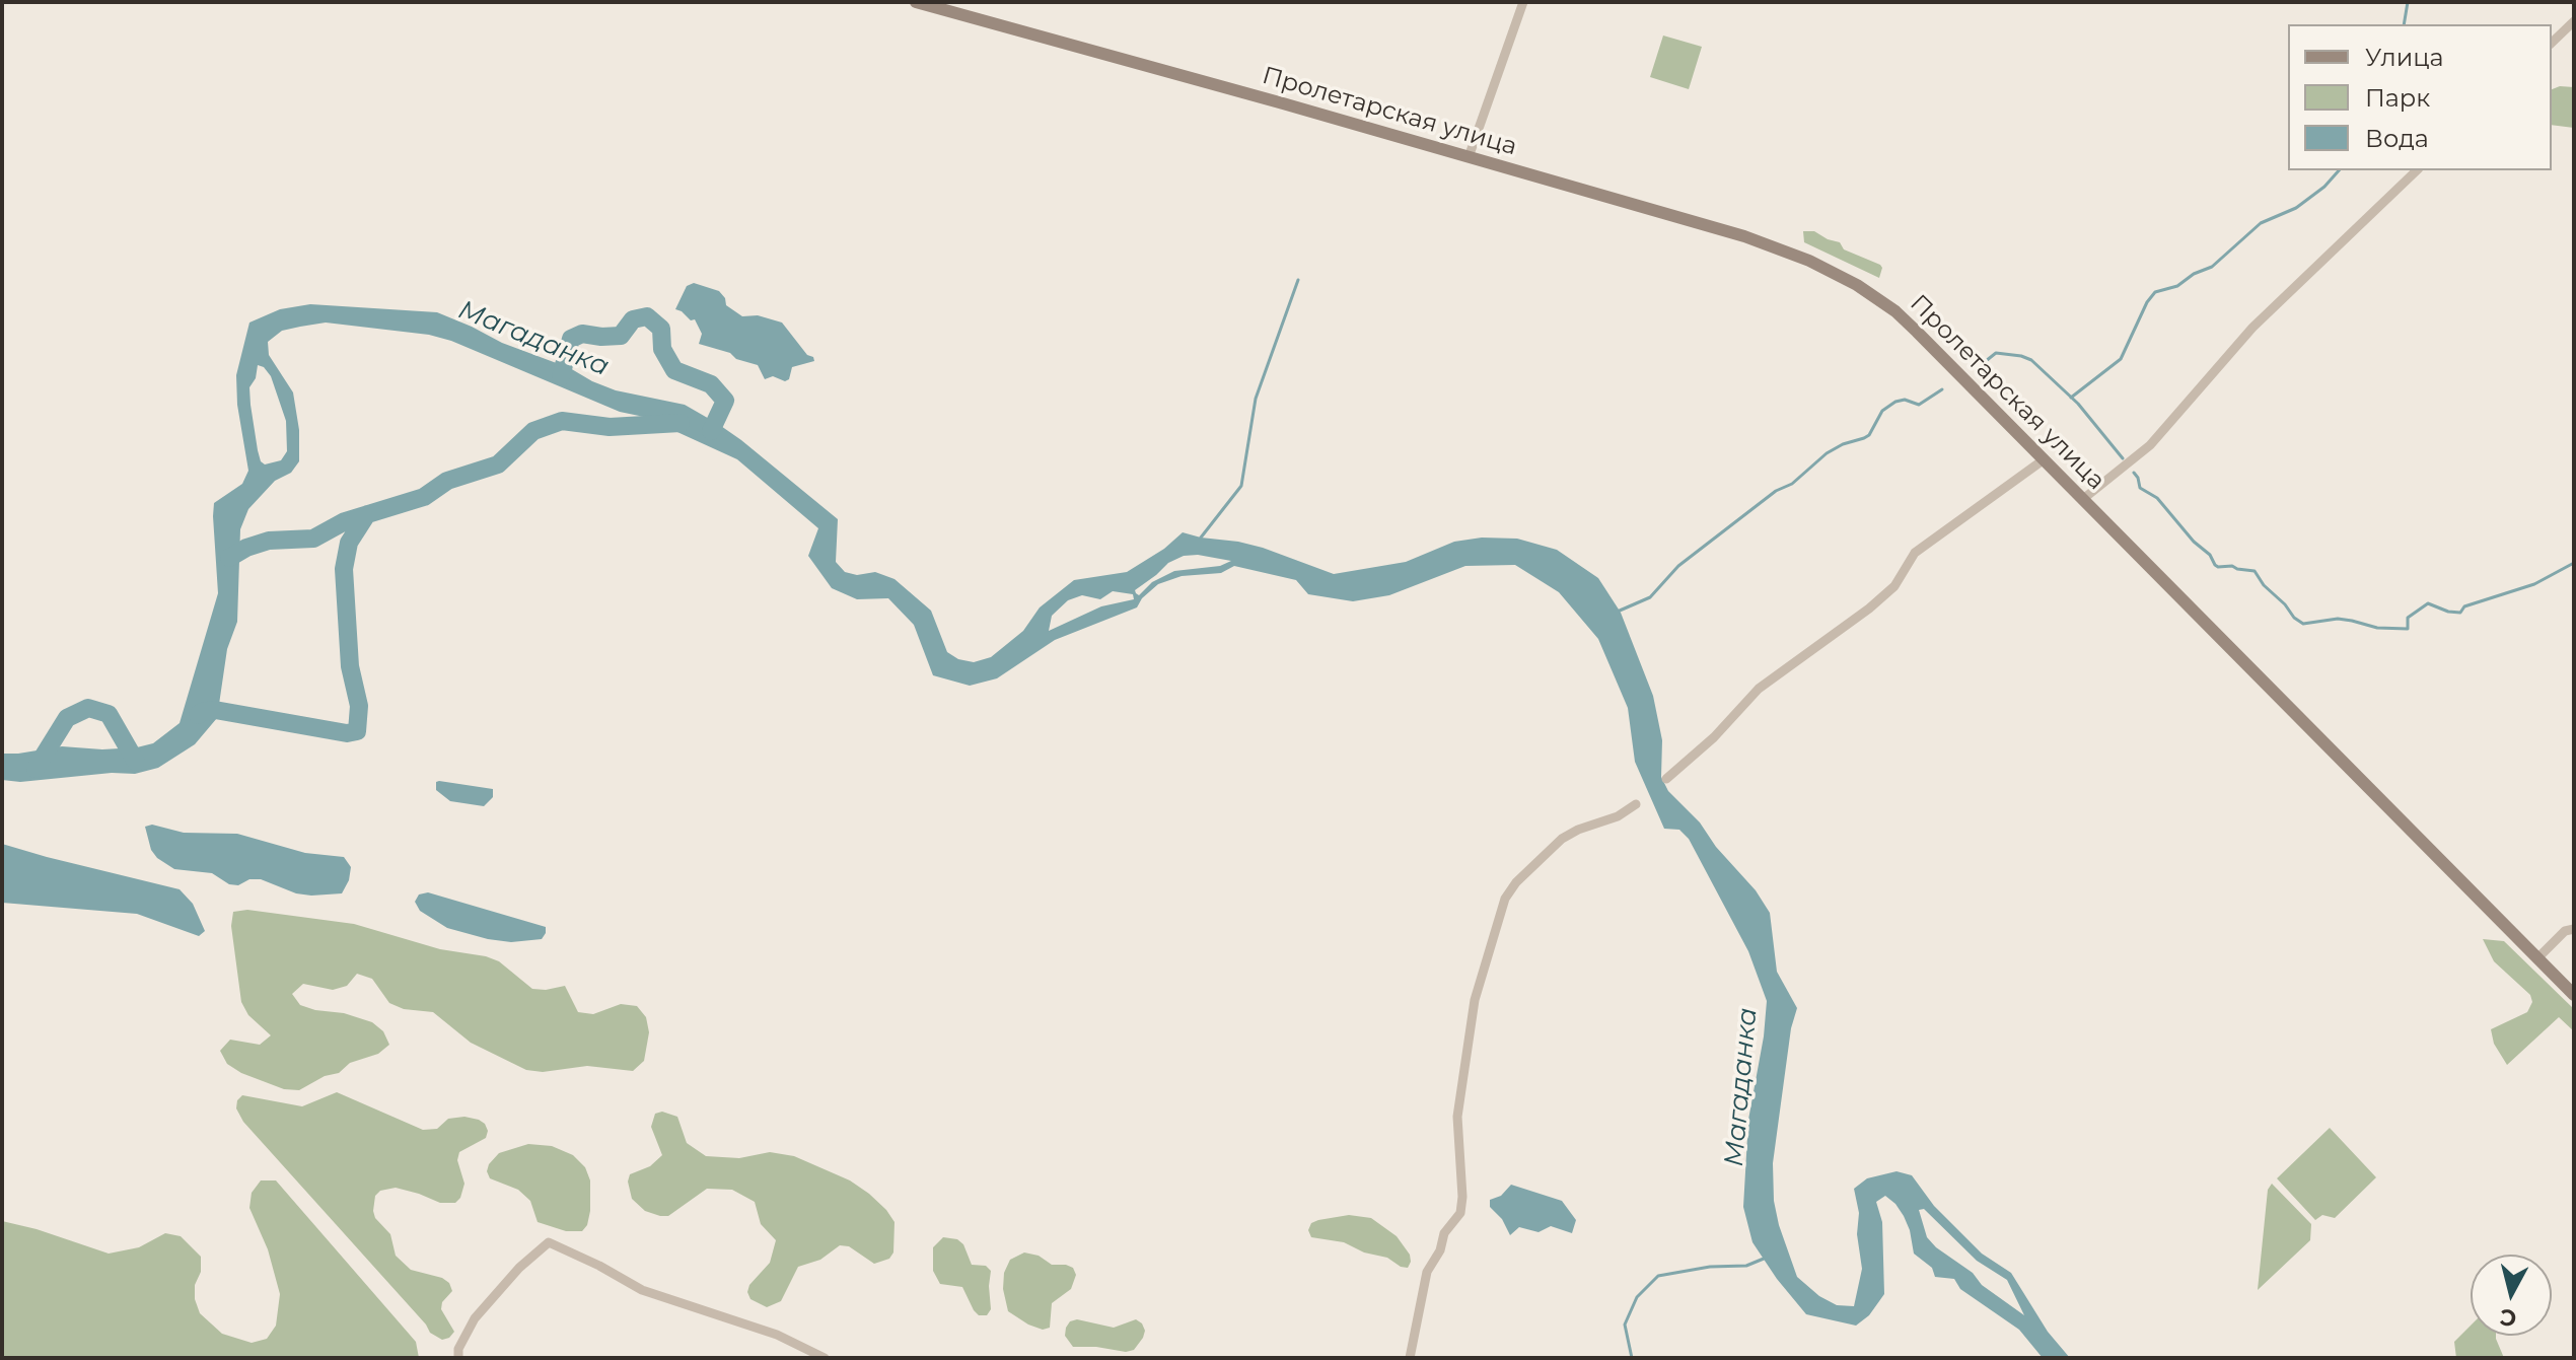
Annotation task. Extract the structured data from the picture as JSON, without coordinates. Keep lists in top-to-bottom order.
{
  "streets": {
    "main road": ["Пролетарская улица"]
  },
  "water": ["Магаданка"],
  "legend": ["Улица", "Парк", "Вода"],
  "north": "bottom"
}
